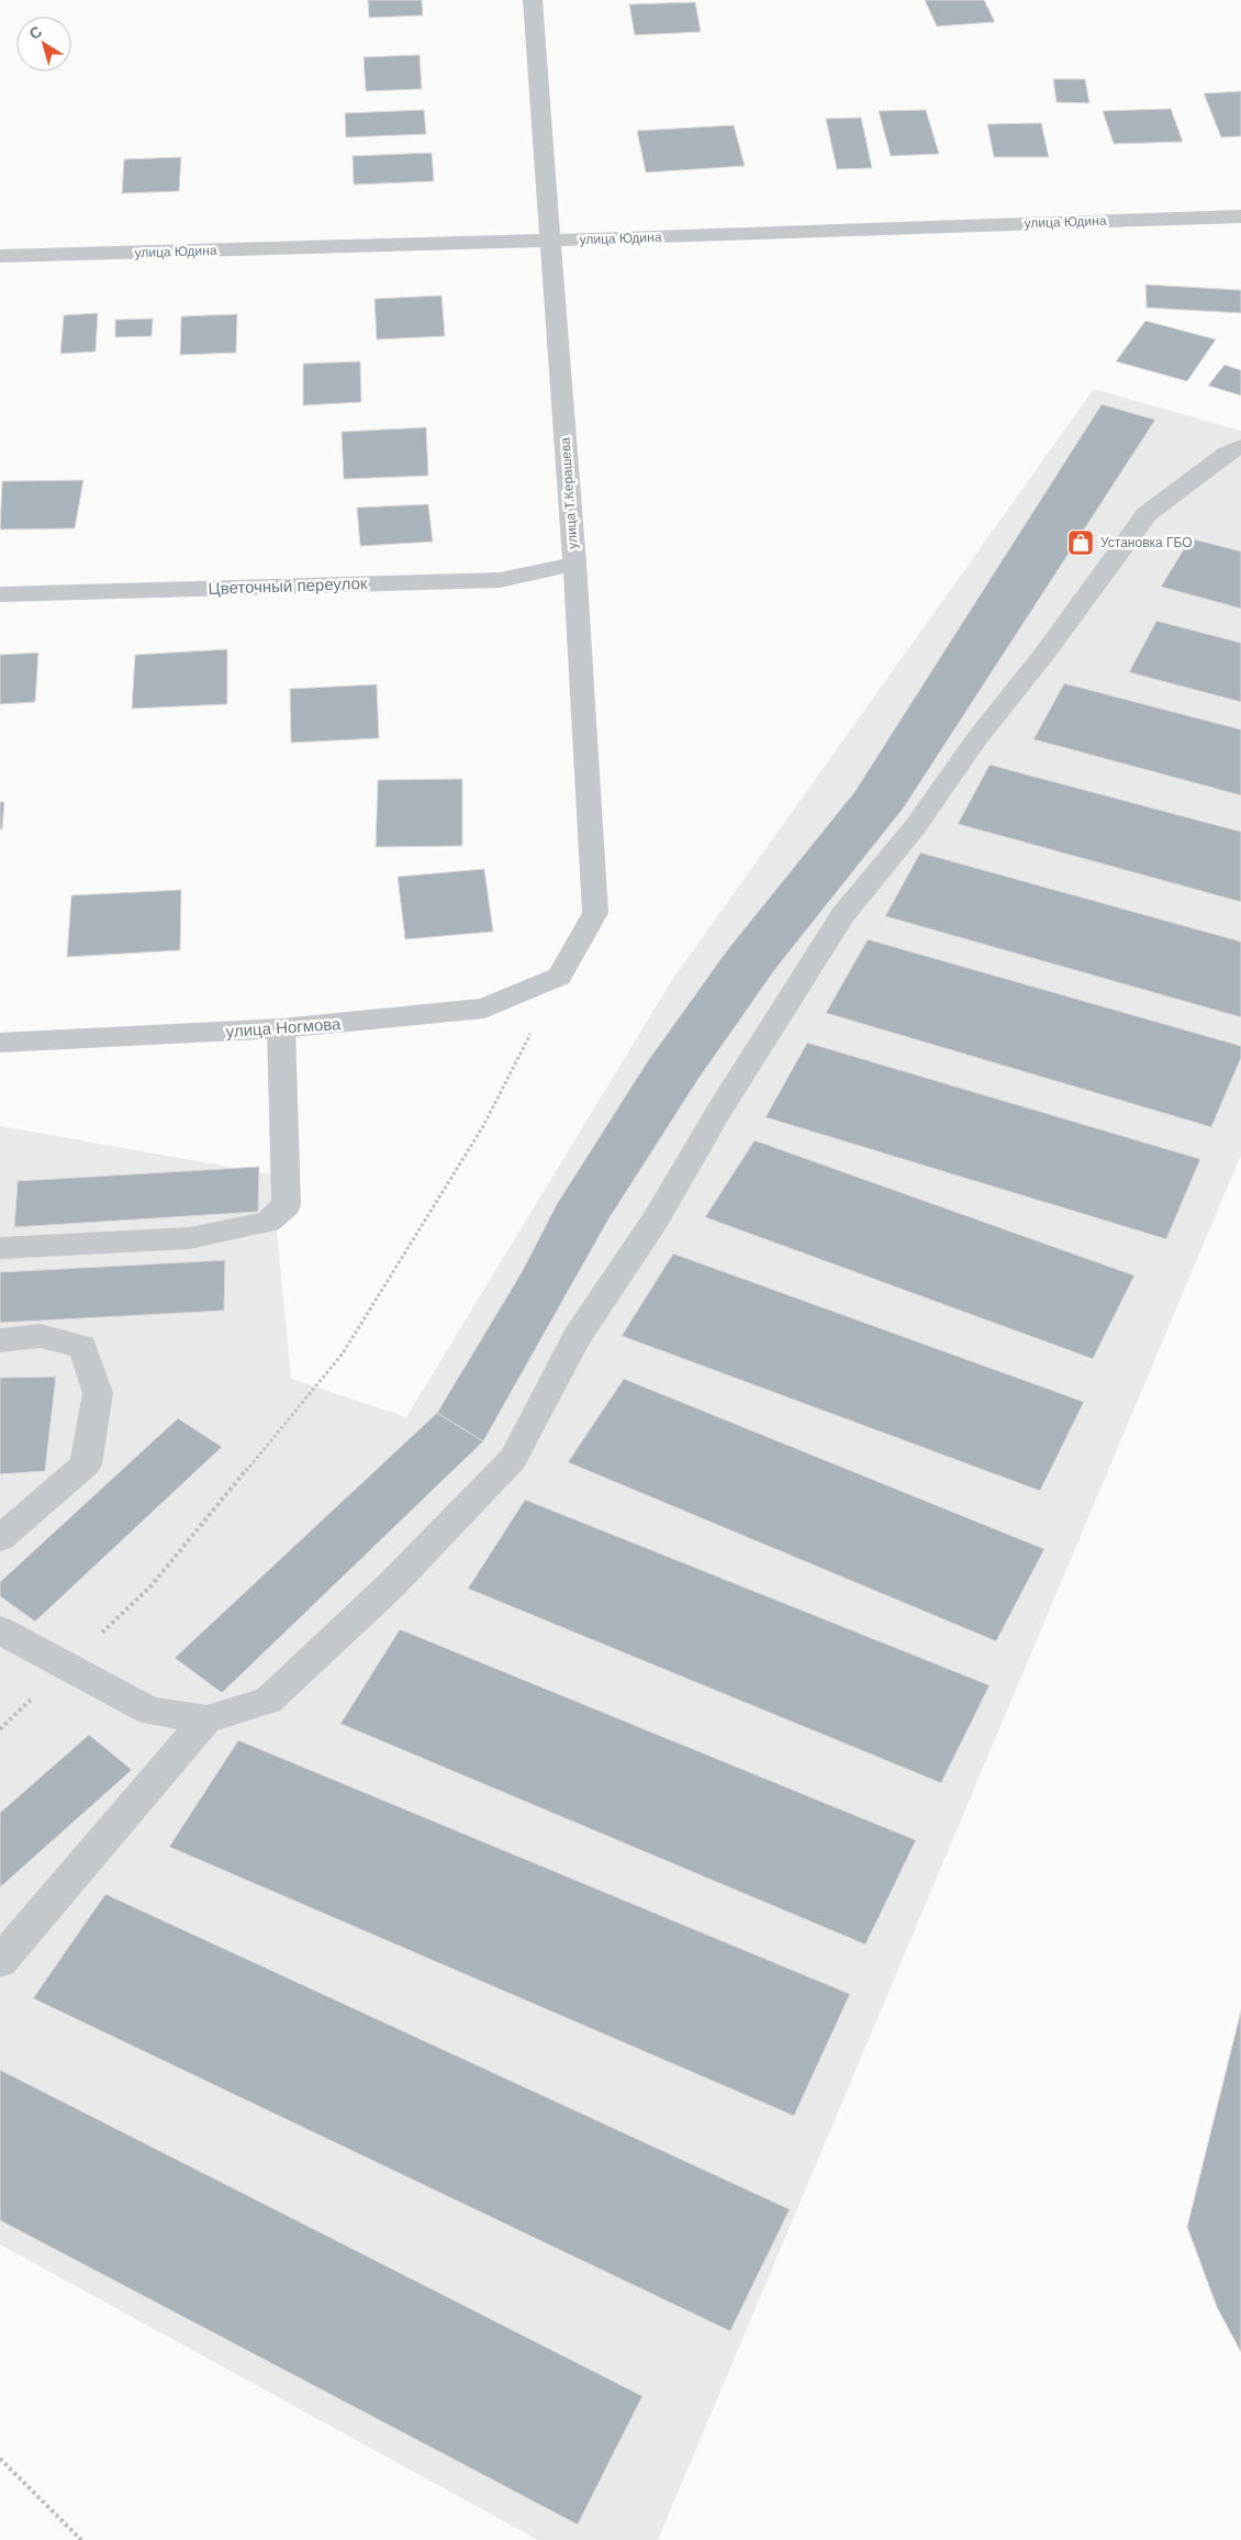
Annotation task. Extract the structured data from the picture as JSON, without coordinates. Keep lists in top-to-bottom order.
{
  "streets": {
    "street": [
      "улица Юдина",
      "улица Т.Керашева",
      "Цветочный переулок",
      "улица Ногмова"
    ]
  },
  "crossings": [
    ["улица Юдина", "улица Т.Керашева"],
    ["улица Т.Керашева", "Цветочный переулок"],
    ["улица Т.Керашева", "улица Ногмова"]
  ],
  "places": {
    "shop": ["Установка ГБО"]
  },
  "north": "top left"
}
